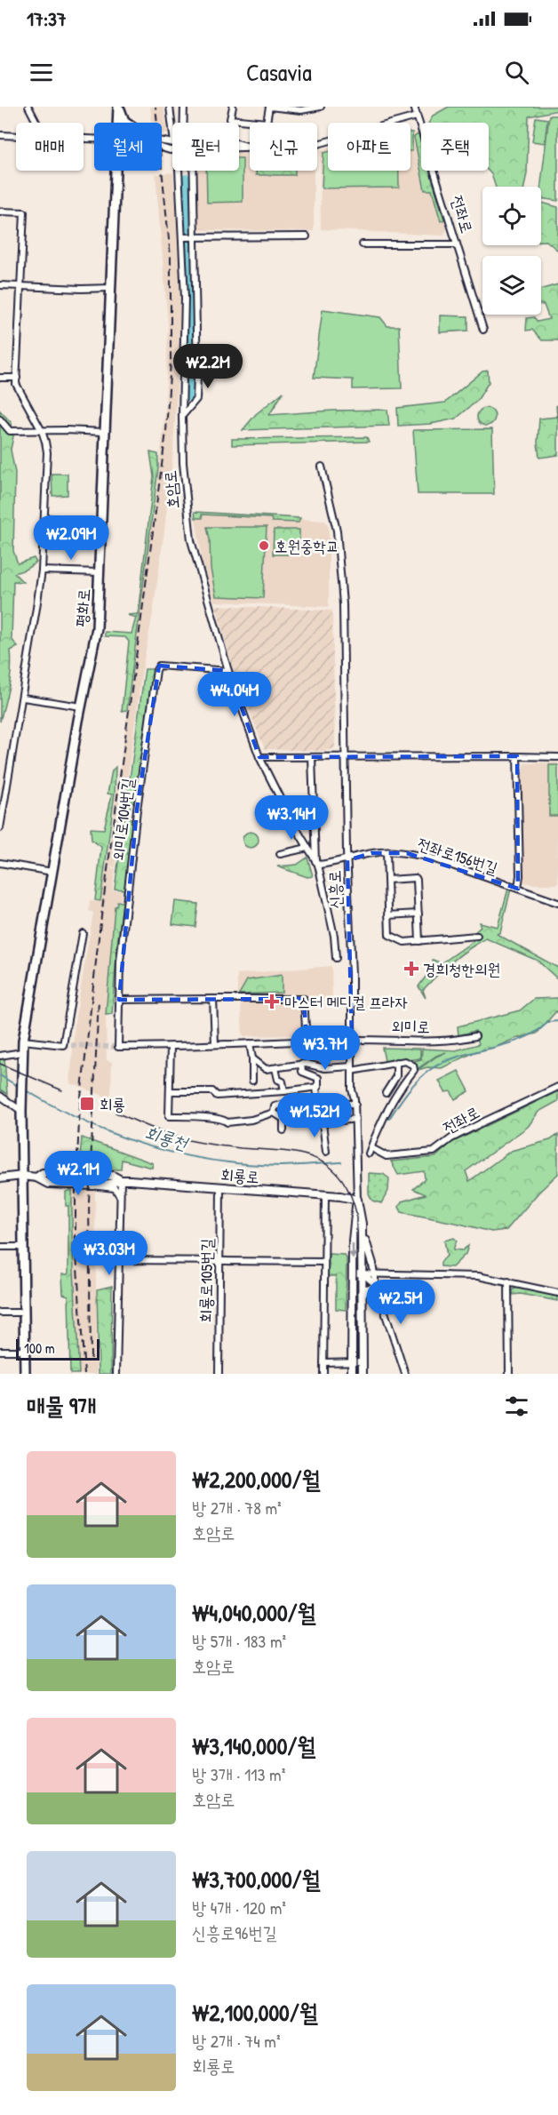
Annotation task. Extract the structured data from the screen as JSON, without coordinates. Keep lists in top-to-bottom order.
{
  "streets": {
    "main road": ["평화로"],
    "street": [
      "전좌로",
      "호암로",
      "외미로104번길",
      "전좌로156번길",
      "신흥로",
      "외미로",
      "회룡로",
      "회룡로105번길"
    ]
  },
  "crossings": [
    ["호암로", "외미로104번길"],
    ["호암로", "전좌로156번길"],
    ["외미로104번길", "외미로"],
    ["전좌로156번길", "신흥로"],
    ["신흥로", "외미로"],
    ["신흥로", "회룡로"],
    ["회룡로", "회룡로105번길"]
  ],
  "water": ["회룡천"],
  "places": {
    "other": ["호원중학교"],
    "health": ["경희청한의원", "마스터 메디컬 프라자"],
    "transit": ["회룡"]
  },
  "scale_bar": "100 m",
  "page": {
    "status": "17:37",
    "header": "Casavia",
    "chip": [
      "매매",
      "월세",
      "필터",
      "신규",
      "아파트",
      "주택"
    ],
    "price": [
      "₩2.2M",
      "₩2.09M",
      "₩4.04M",
      "₩3.14M",
      "₩3.7M",
      "₩1.52M",
      "₩2.1M",
      "₩3.03M",
      "₩2.5M"
    ],
    "scale": "100 m",
    "heading": "매물 9개",
    "list": [
      {
        "name": "₩2,200,000/월",
        "note": "방 2개 · 78 m² · 호암로"
      },
      {
        "name": "₩4,040,000/월",
        "note": "방 5개 · 183 m² · 호암로"
      },
      {
        "name": "₩3,140,000/월",
        "note": "방 3개 · 113 m² · 호암로"
      },
      {
        "name": "₩3,700,000/월",
        "note": "방 4개 · 120 m² · 신흥로96번길"
      },
      {
        "name": "₩2,100,000/월",
        "note": "방 2개 · 74 m² · 회룡로"
      }
    ]
  }
}
